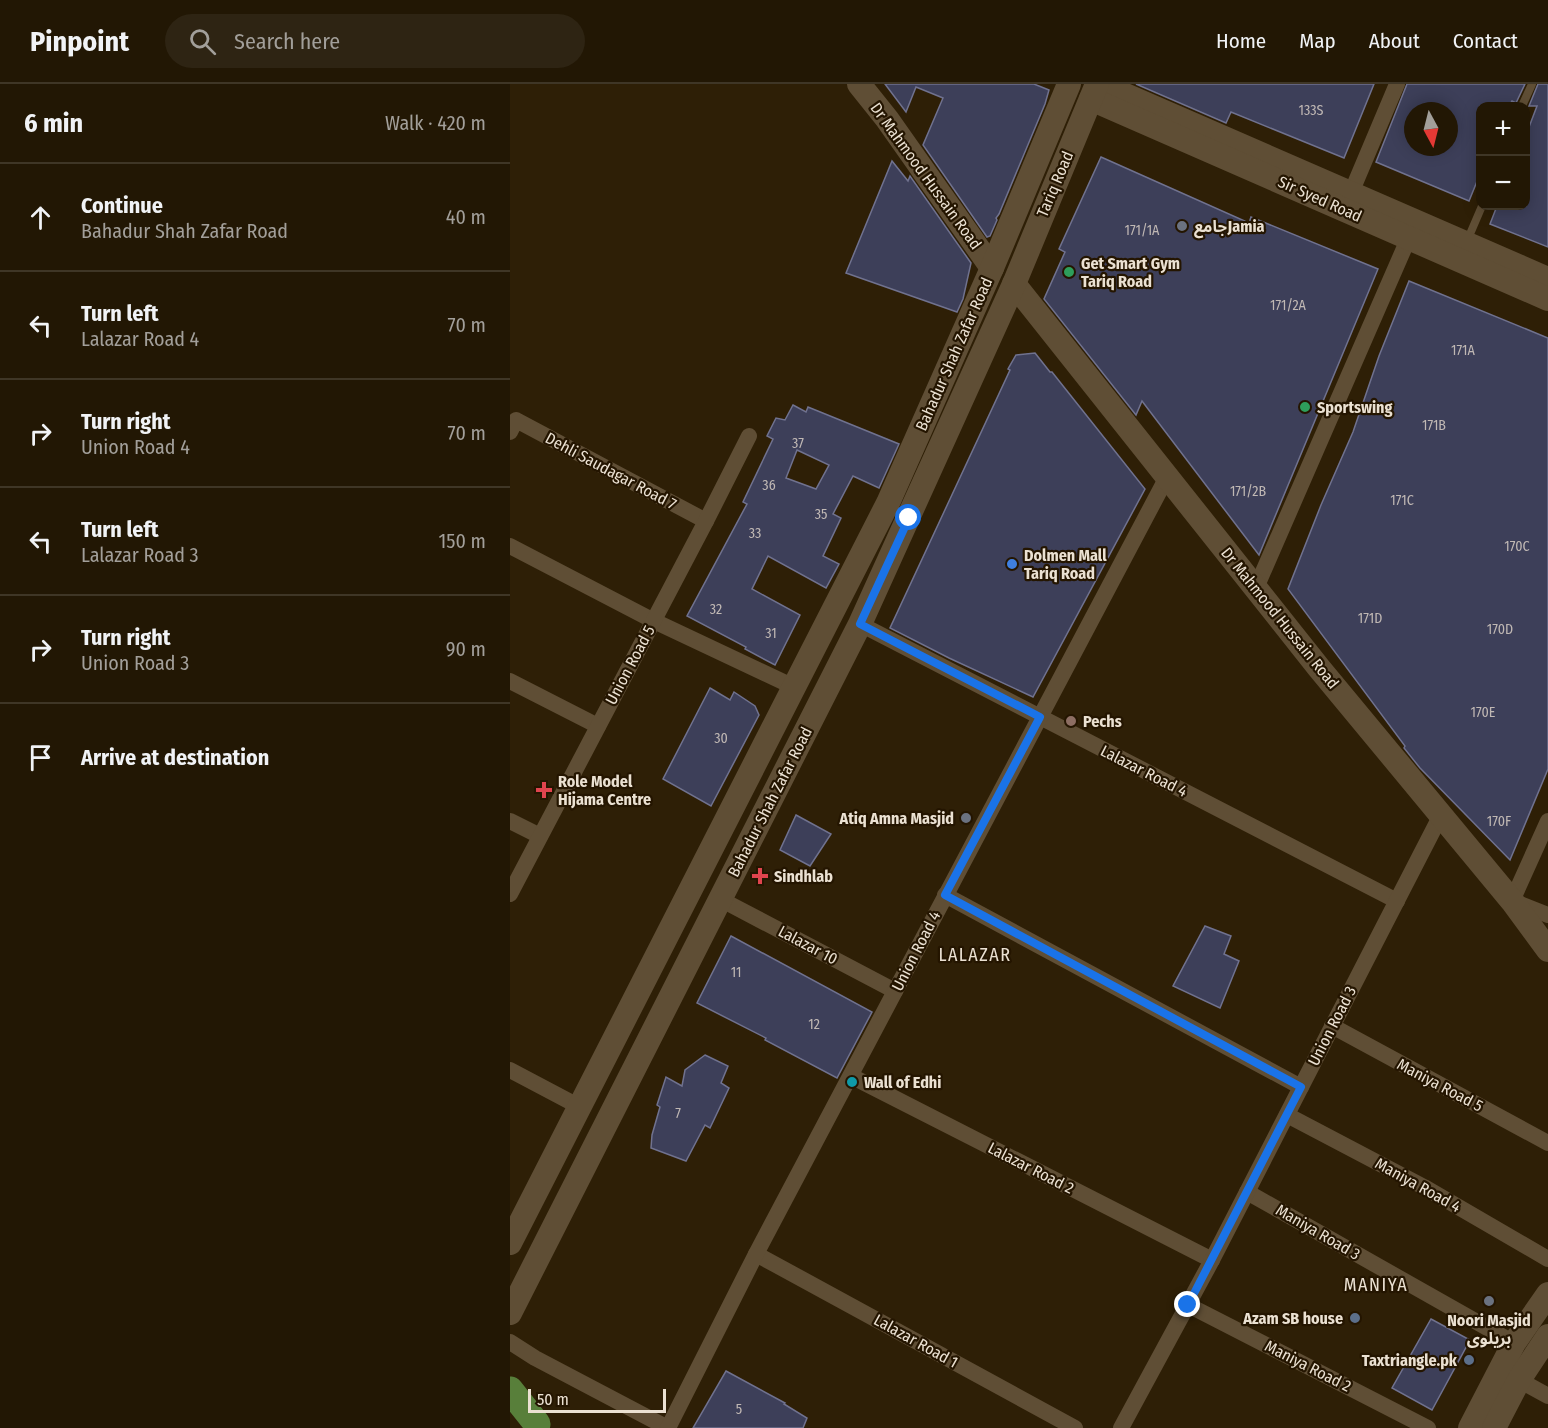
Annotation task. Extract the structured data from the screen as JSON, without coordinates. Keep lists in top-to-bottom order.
{
  "streets": {
    "main road": [
      "Dr Mahmood Hussain Road",
      "Tariq Road",
      "Sir Syed Road",
      "Bahadur Shah Zafar Road"
    ],
    "street": [
      "Dehli Saudagar Road 7",
      "Union Road 5",
      "Lalazar Road 4",
      "Lalazar 10",
      "Union Road 4",
      "Union Road 3",
      "Maniya Road 5",
      "Lalazar Road 2",
      "Maniya Road 4",
      "Maniya Road 3",
      "Lalazar Road 1",
      "Maniya Road 2"
    ]
  },
  "crossings": [
    ["Dr Mahmood Hussain Road", "Tariq Road"],
    ["Dr Mahmood Hussain Road", "Bahadur Shah Zafar Road"],
    ["Dr Mahmood Hussain Road", "Union Road 4"],
    ["Dr Mahmood Hussain Road", "Union Road 3"],
    ["Tariq Road", "Sir Syed Road"],
    ["Tariq Road", "Bahadur Shah Zafar Road"],
    ["Bahadur Shah Zafar Road", "Lalazar Road 4"],
    ["Bahadur Shah Zafar Road", "Lalazar 10"],
    ["Dehli Saudagar Road 7", "Union Road 5"],
    ["Lalazar Road 4", "Union Road 4"],
    ["Lalazar Road 4", "Union Road 3"],
    ["Lalazar 10", "Union Road 4"],
    ["Union Road 4", "Lalazar Road 2"],
    ["Union Road 4", "Lalazar Road 1"],
    ["Union Road 3", "Maniya Road 5"],
    ["Union Road 3", "Lalazar Road 2"],
    ["Union Road 3", "Maniya Road 4"],
    ["Union Road 3", "Maniya Road 3"],
    ["Union Road 3", "Maniya Road 2"]
  ],
  "districts": ["LALAZAR", "MANIYA"],
  "places": {
    "other": [
      "جامعJamia",
      "Get Smart Gym Tariq Road",
      "Sportswing",
      "Dolmen Mall Tariq Road",
      "Pechs",
      "Atiq Amna Masjid",
      "Wall of Edhi",
      "Noori Masjid بریلوی",
      "Azam SB house",
      "Taxtriangle.pk"
    ],
    "health": ["Role Model Hijama Centre", "Sindhlab"]
  },
  "house_numbers": [
    "133S",
    "171/1A",
    "171/2A",
    "171A",
    "171B",
    "37",
    "36",
    "171/2B",
    "171C",
    "35",
    "33",
    "170C",
    "32",
    "171D",
    "170D",
    "31",
    "170E",
    "30",
    "170F",
    "11",
    "12",
    "7",
    "5"
  ],
  "scale_bar": "50 m",
  "north": "bottom",
  "page": {
    "header": "Pinpoint",
    "search": "Search here",
    "nav": [
      "Home",
      "Map",
      "About",
      "Contact"
    ],
    "heading": ["6 min", "Walk · 420 m"],
    "map_buttons": ["+", "−"],
    "list": [
      ["Continue", "Bahadur Shah Zafar Road", "40 m"],
      ["Turn left", "Lalazar Road 4", "70 m"],
      ["Turn right", "Union Road 4", "70 m"],
      ["Turn left", "Lalazar Road 3", "150 m"],
      ["Turn right", "Union Road 3", "90 m"],
      "Arrive at destination"
    ],
    "scale": "50 m"
  }
}
